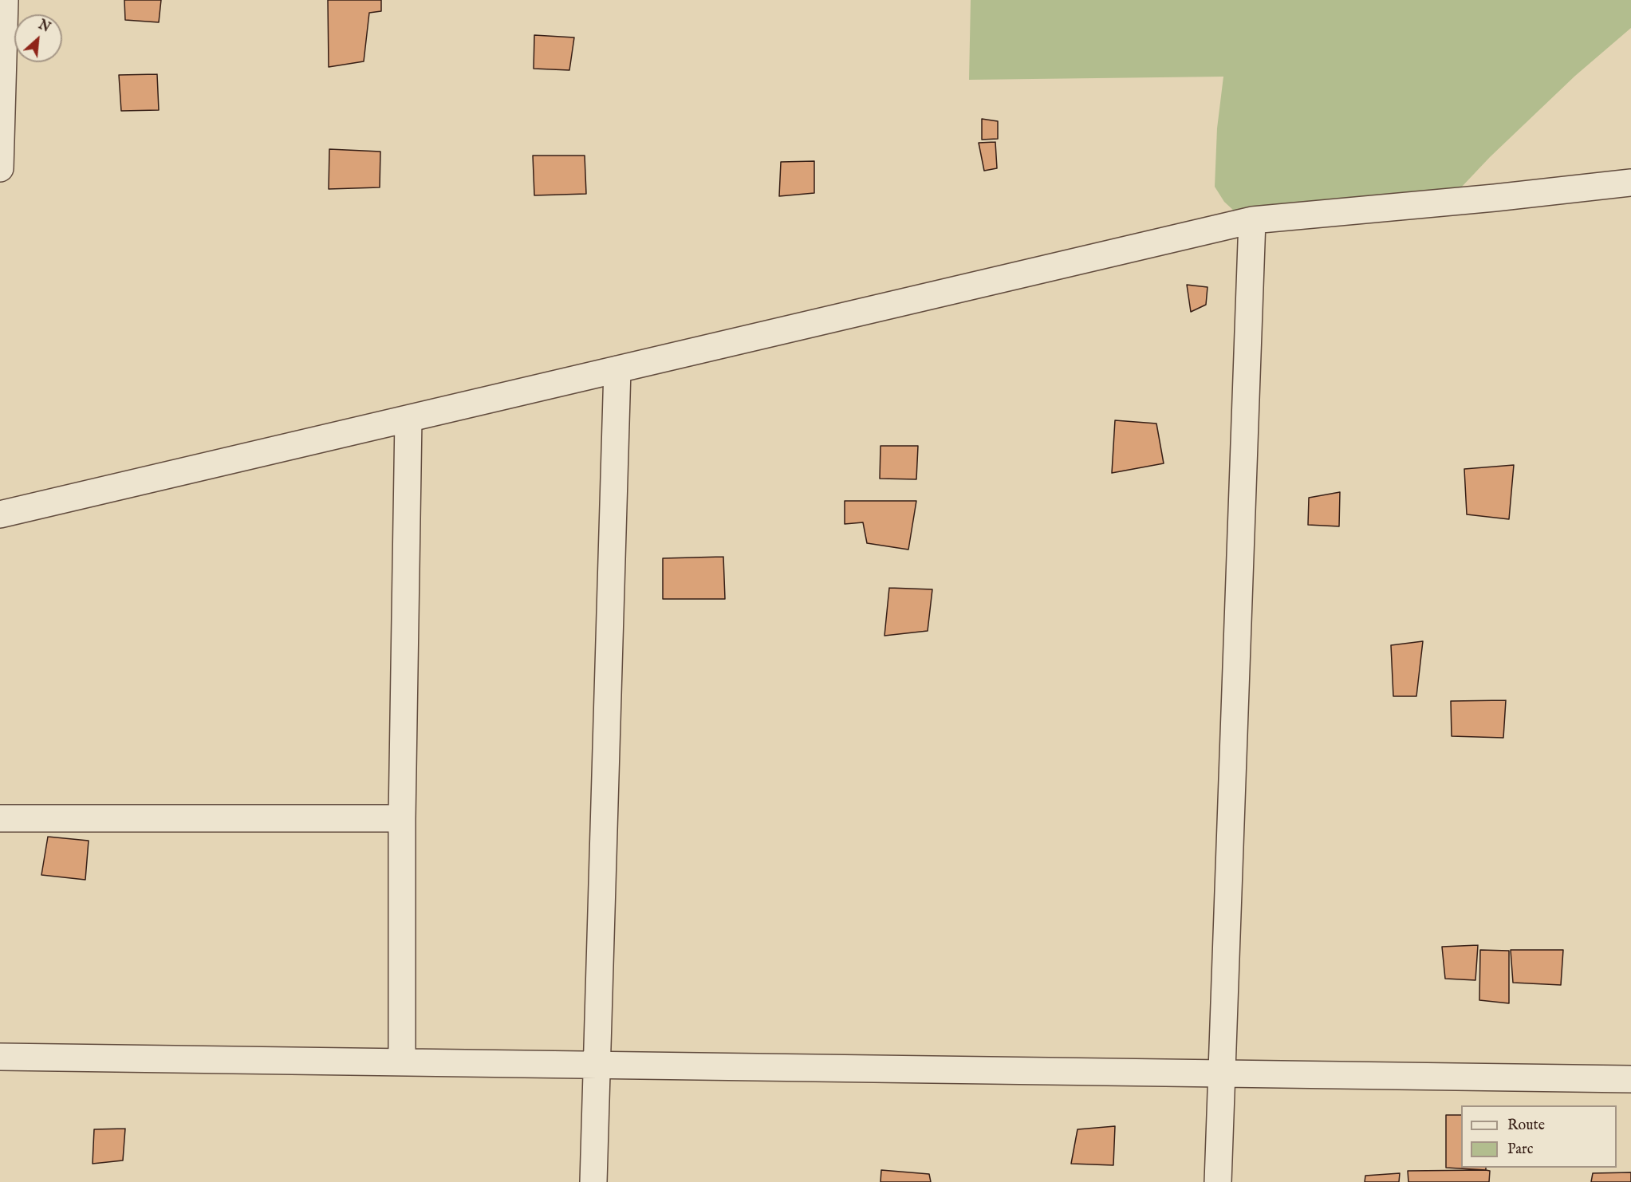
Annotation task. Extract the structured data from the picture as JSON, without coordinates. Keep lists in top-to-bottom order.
{
  "legend": ["Route", "Parc"],
  "north": "top right"
}
